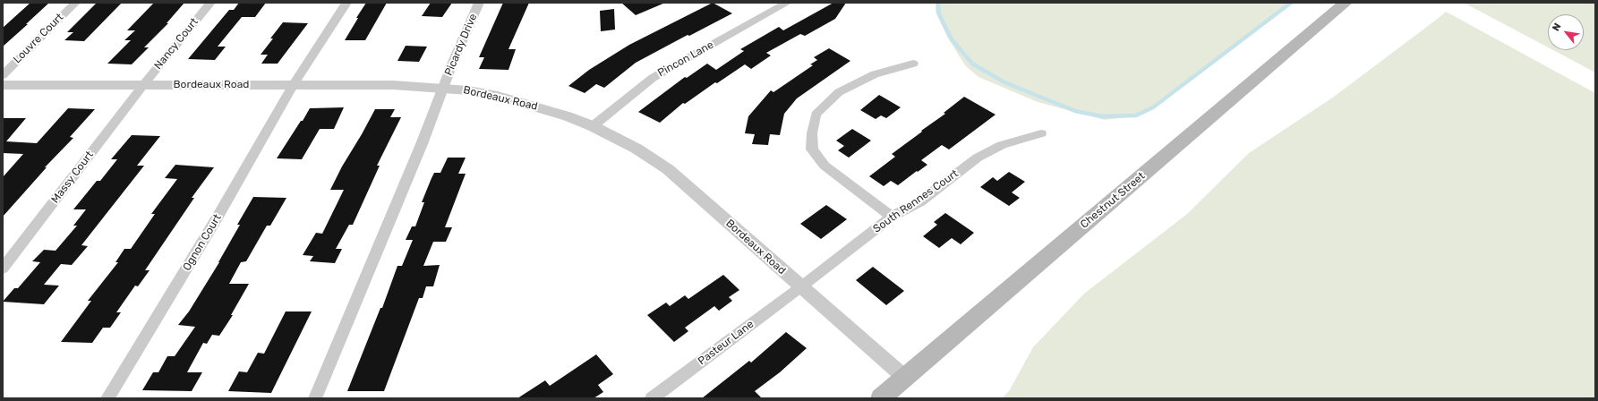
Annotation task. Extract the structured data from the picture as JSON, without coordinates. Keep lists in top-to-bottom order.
{
  "streets": {
    "main road": ["Chestnut Street"],
    "street": [
      "Louvre Court",
      "Nancy Court",
      "Picardy Drive",
      "Pincon Lane",
      "Bordeaux Road",
      "Massy Court",
      "South Rennes Court",
      "Ognon Court",
      "Pasteur Lane"
    ]
  },
  "crossings": [
    ["Nancy Court", "Bordeaux Road"],
    ["Nancy Court", "Massy Court"],
    ["Picardy Drive", "Bordeaux Road"],
    ["Pincon Lane", "Bordeaux Road"],
    ["Bordeaux Road", "Massy Court"],
    ["Bordeaux Road", "Chestnut Street"],
    ["Bordeaux Road", "South Rennes Court"],
    ["Bordeaux Road", "Ognon Court"],
    ["Bordeaux Road", "Pasteur Lane"],
    ["South Rennes Court", "Pasteur Lane"]
  ],
  "north": "top left"
}
